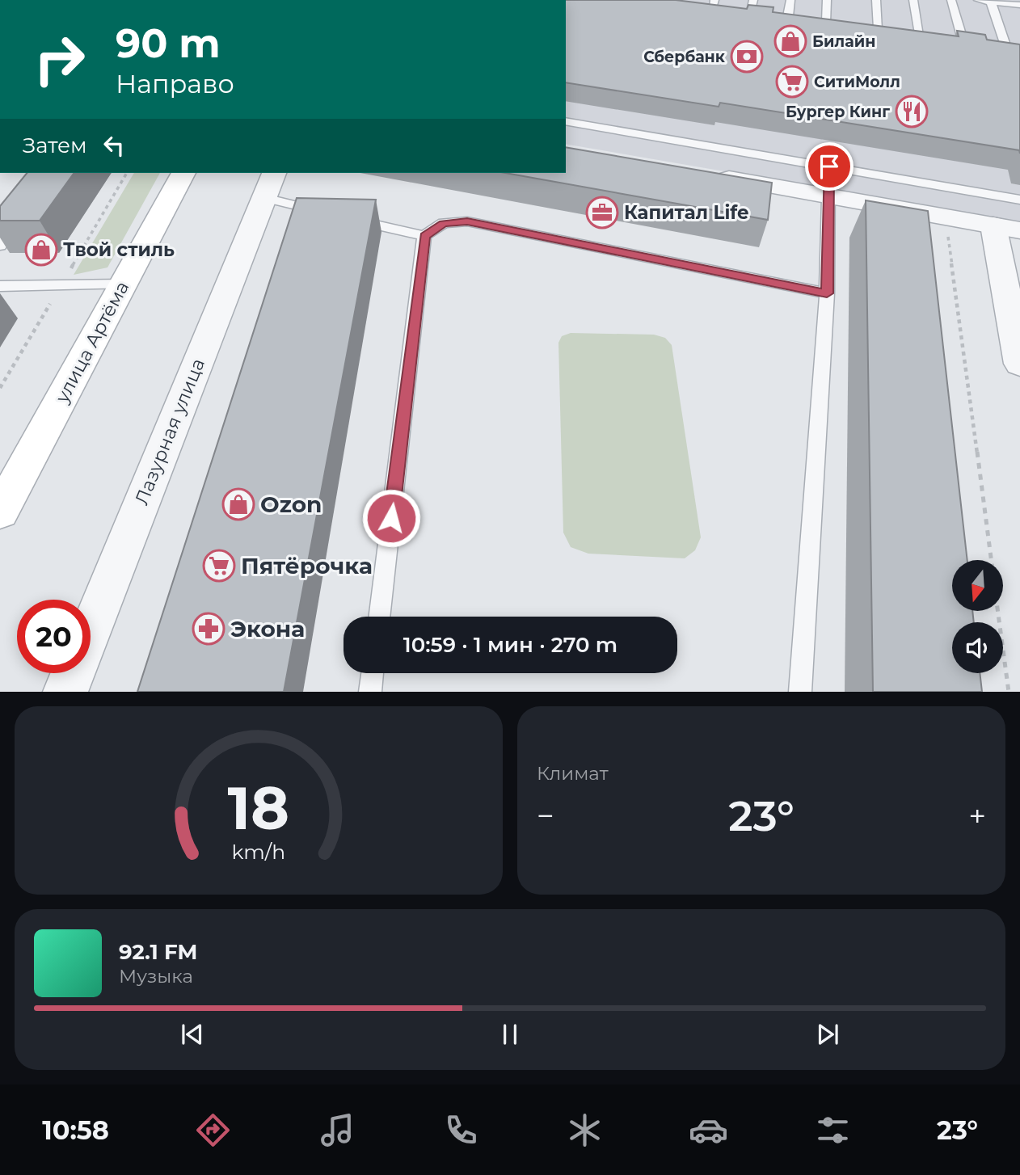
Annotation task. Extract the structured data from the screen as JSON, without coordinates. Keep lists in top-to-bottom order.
{
  "streets": {
    "main road": ["улица Артёма"],
    "street": ["Лазурная улица"]
  },
  "places": {
    "shop": ["Билайн", "Твой стиль", "Ozon"],
    "bank": ["Сбербанк"],
    "supermarket": ["СитиМолл", "Пятёрочка"],
    "restaurant": ["Бургер Кинг"],
    "office": ["Капитал Life"],
    "pharmacy": ["Экона"]
  },
  "north": "bottom",
  "page": {
    "turn": ["90 m", "Направо"],
    "then": "Затем",
    "limit": "20",
    "trip": "10:59 · 1 мин · 270 m",
    "tile": "Климат",
    "heat": ["−", "23°", "+"],
    "song": ["92.1 FM", "Музыка"],
    "tabs": ["10:58", "23°"],
    "gauge": ["18", "km/h"]
  }
}
